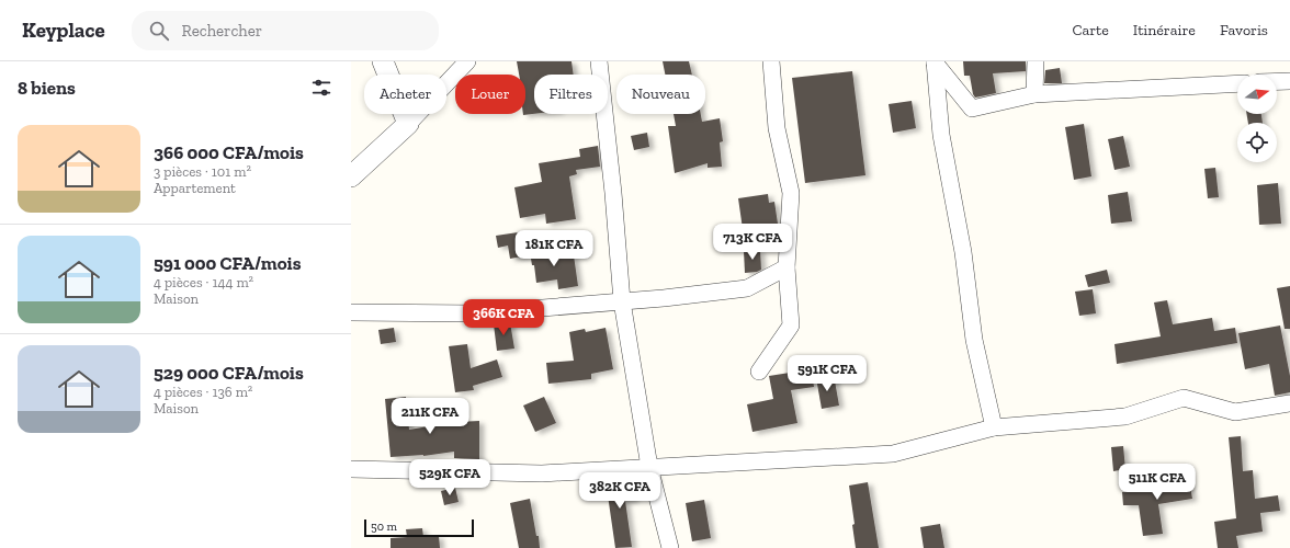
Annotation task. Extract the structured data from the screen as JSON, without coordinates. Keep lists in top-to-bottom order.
{
  "scale_bar": "50 m",
  "north": "right",
  "page": {
    "header": "Keyplace",
    "search": "Rechercher",
    "nav": ["Carte", "Itinéraire", "Favoris"],
    "heading": "8 biens",
    "chip": [
      "Acheter",
      "Louer",
      "Filtres",
      "Nouveau"
    ],
    "list": [
      {
        "name": "366 000 CFA/mois",
        "note": "3 pièces · 101 m² · Appartement"
      },
      {
        "name": "591 000 CFA/mois",
        "note": "4 pièces · 144 m² · Maison"
      },
      {
        "name": "529 000 CFA/mois",
        "note": "4 pièces · 136 m² · Maison"
      }
    ],
    "price": [
      "713K CFA",
      "181K CFA",
      "366K CFA",
      "591K CFA",
      "211K CFA",
      "529K CFA",
      "511K CFA",
      "382K CFA"
    ],
    "scale": "50 m"
  }
}
